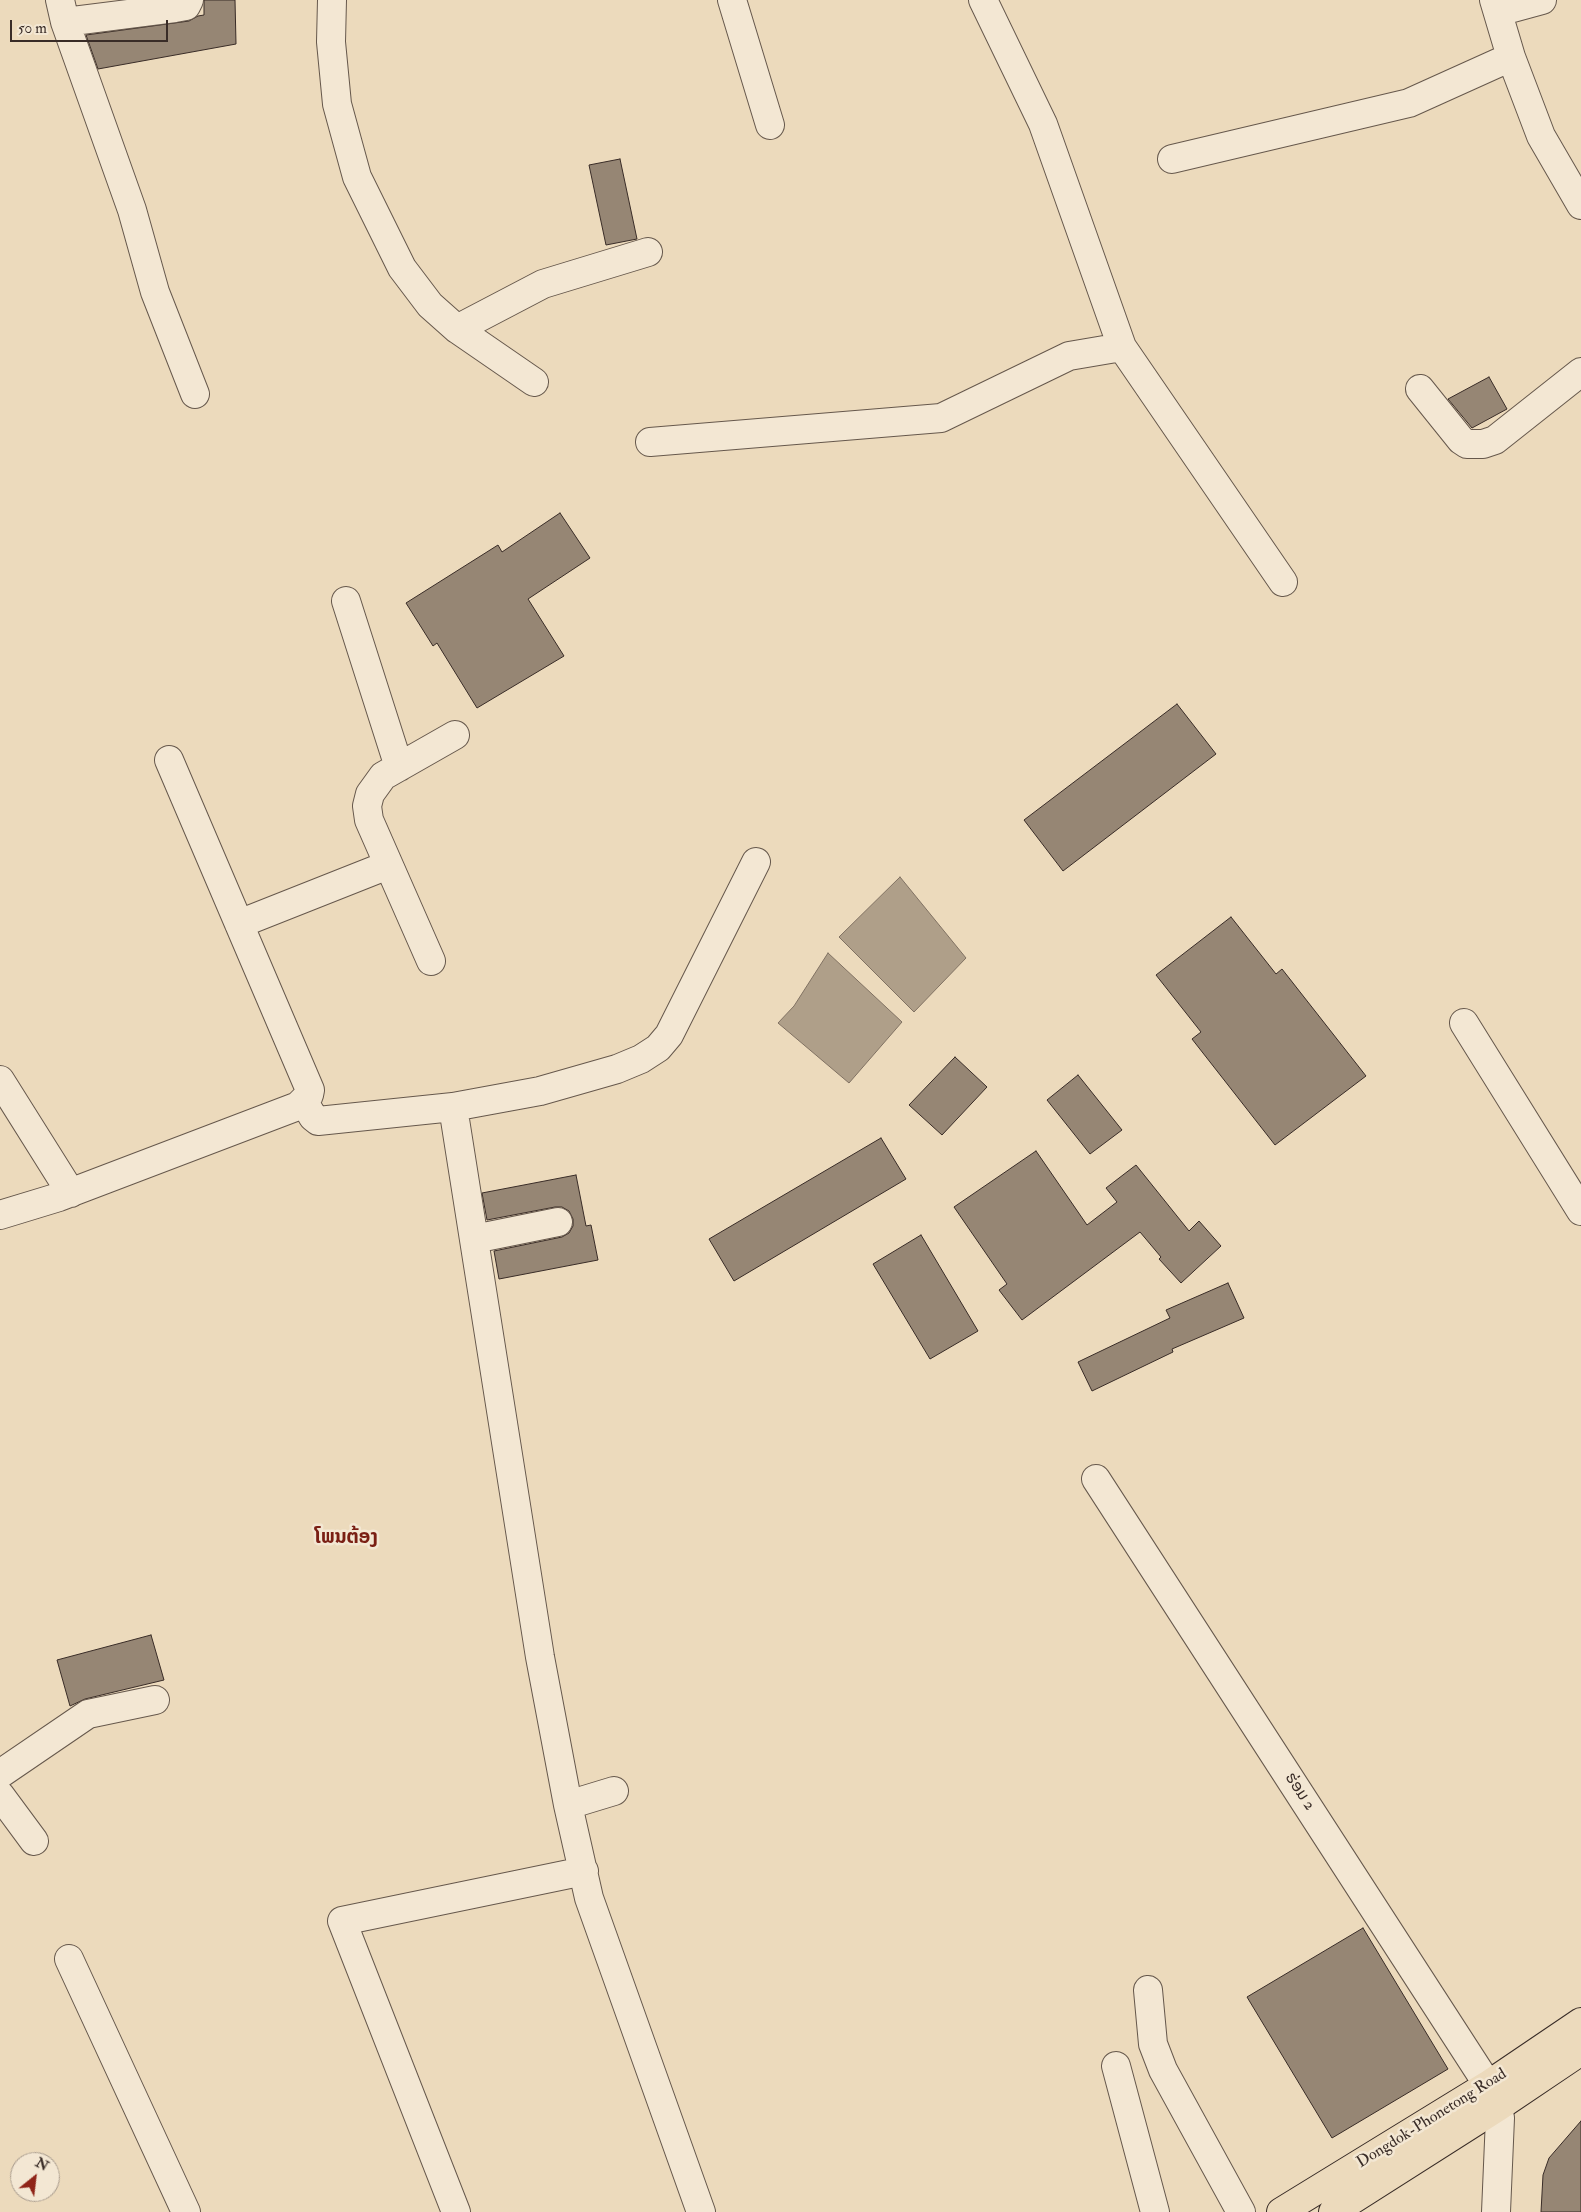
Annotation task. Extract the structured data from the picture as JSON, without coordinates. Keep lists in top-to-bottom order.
{
  "streets": {
    "main road": ["Dongdok-Phonetong Road"],
    "street": ["ຮ່ອມ 2"]
  },
  "crossings": [
    ["ຮ່ອມ 2", "Dongdok-Phonetong Road"]
  ],
  "districts": ["ໂພນຕ້ອງ"],
  "scale_bar": "50 m",
  "north": "top right"
}
